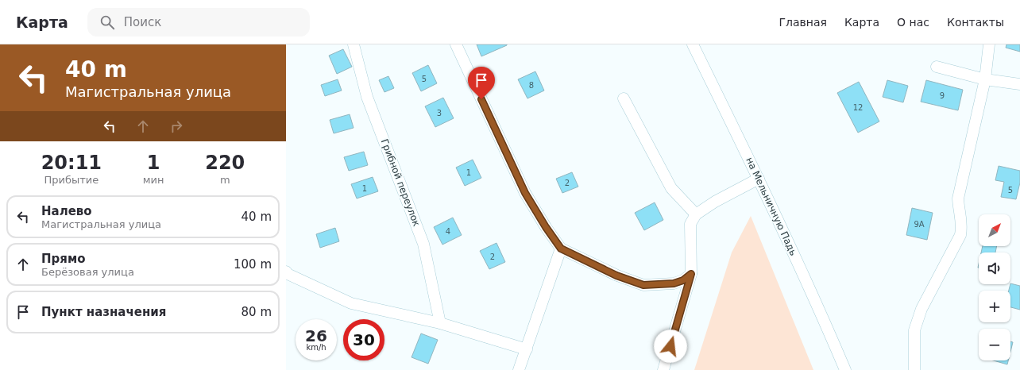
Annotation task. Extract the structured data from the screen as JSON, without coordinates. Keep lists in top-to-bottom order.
{
  "streets": {
    "street": ["Грибной переулок", "на Мельничную Падь"]
  },
  "house_numbers": [
    "5",
    "8",
    "9",
    "12",
    "3",
    "1",
    "2",
    "1",
    "5",
    "9А",
    "4",
    "2"
  ],
  "north": "top right",
  "page": {
    "header": "Карта",
    "search": "Поиск",
    "nav": [
      "Главная",
      "Карта",
      "О нас",
      "Контакты"
    ],
    "turn": ["40 m", "Магистральная улица"],
    "eta": [
      "20:11",
      "Прибытие",
      "1",
      "мин",
      "220",
      "m"
    ],
    "list": [
      {
        "name": "Налево",
        "note": "Магистральная улица",
        "value": "40 m"
      },
      {
        "name": "Прямо",
        "note": "Берёзовая улица",
        "value": "100 m"
      },
      {
        "name": "Пункт назначения",
        "value": "80 m"
      }
    ],
    "map_buttons": ["+", "−"],
    "speed": "26 km/h",
    "limit": "30"
  }
}
